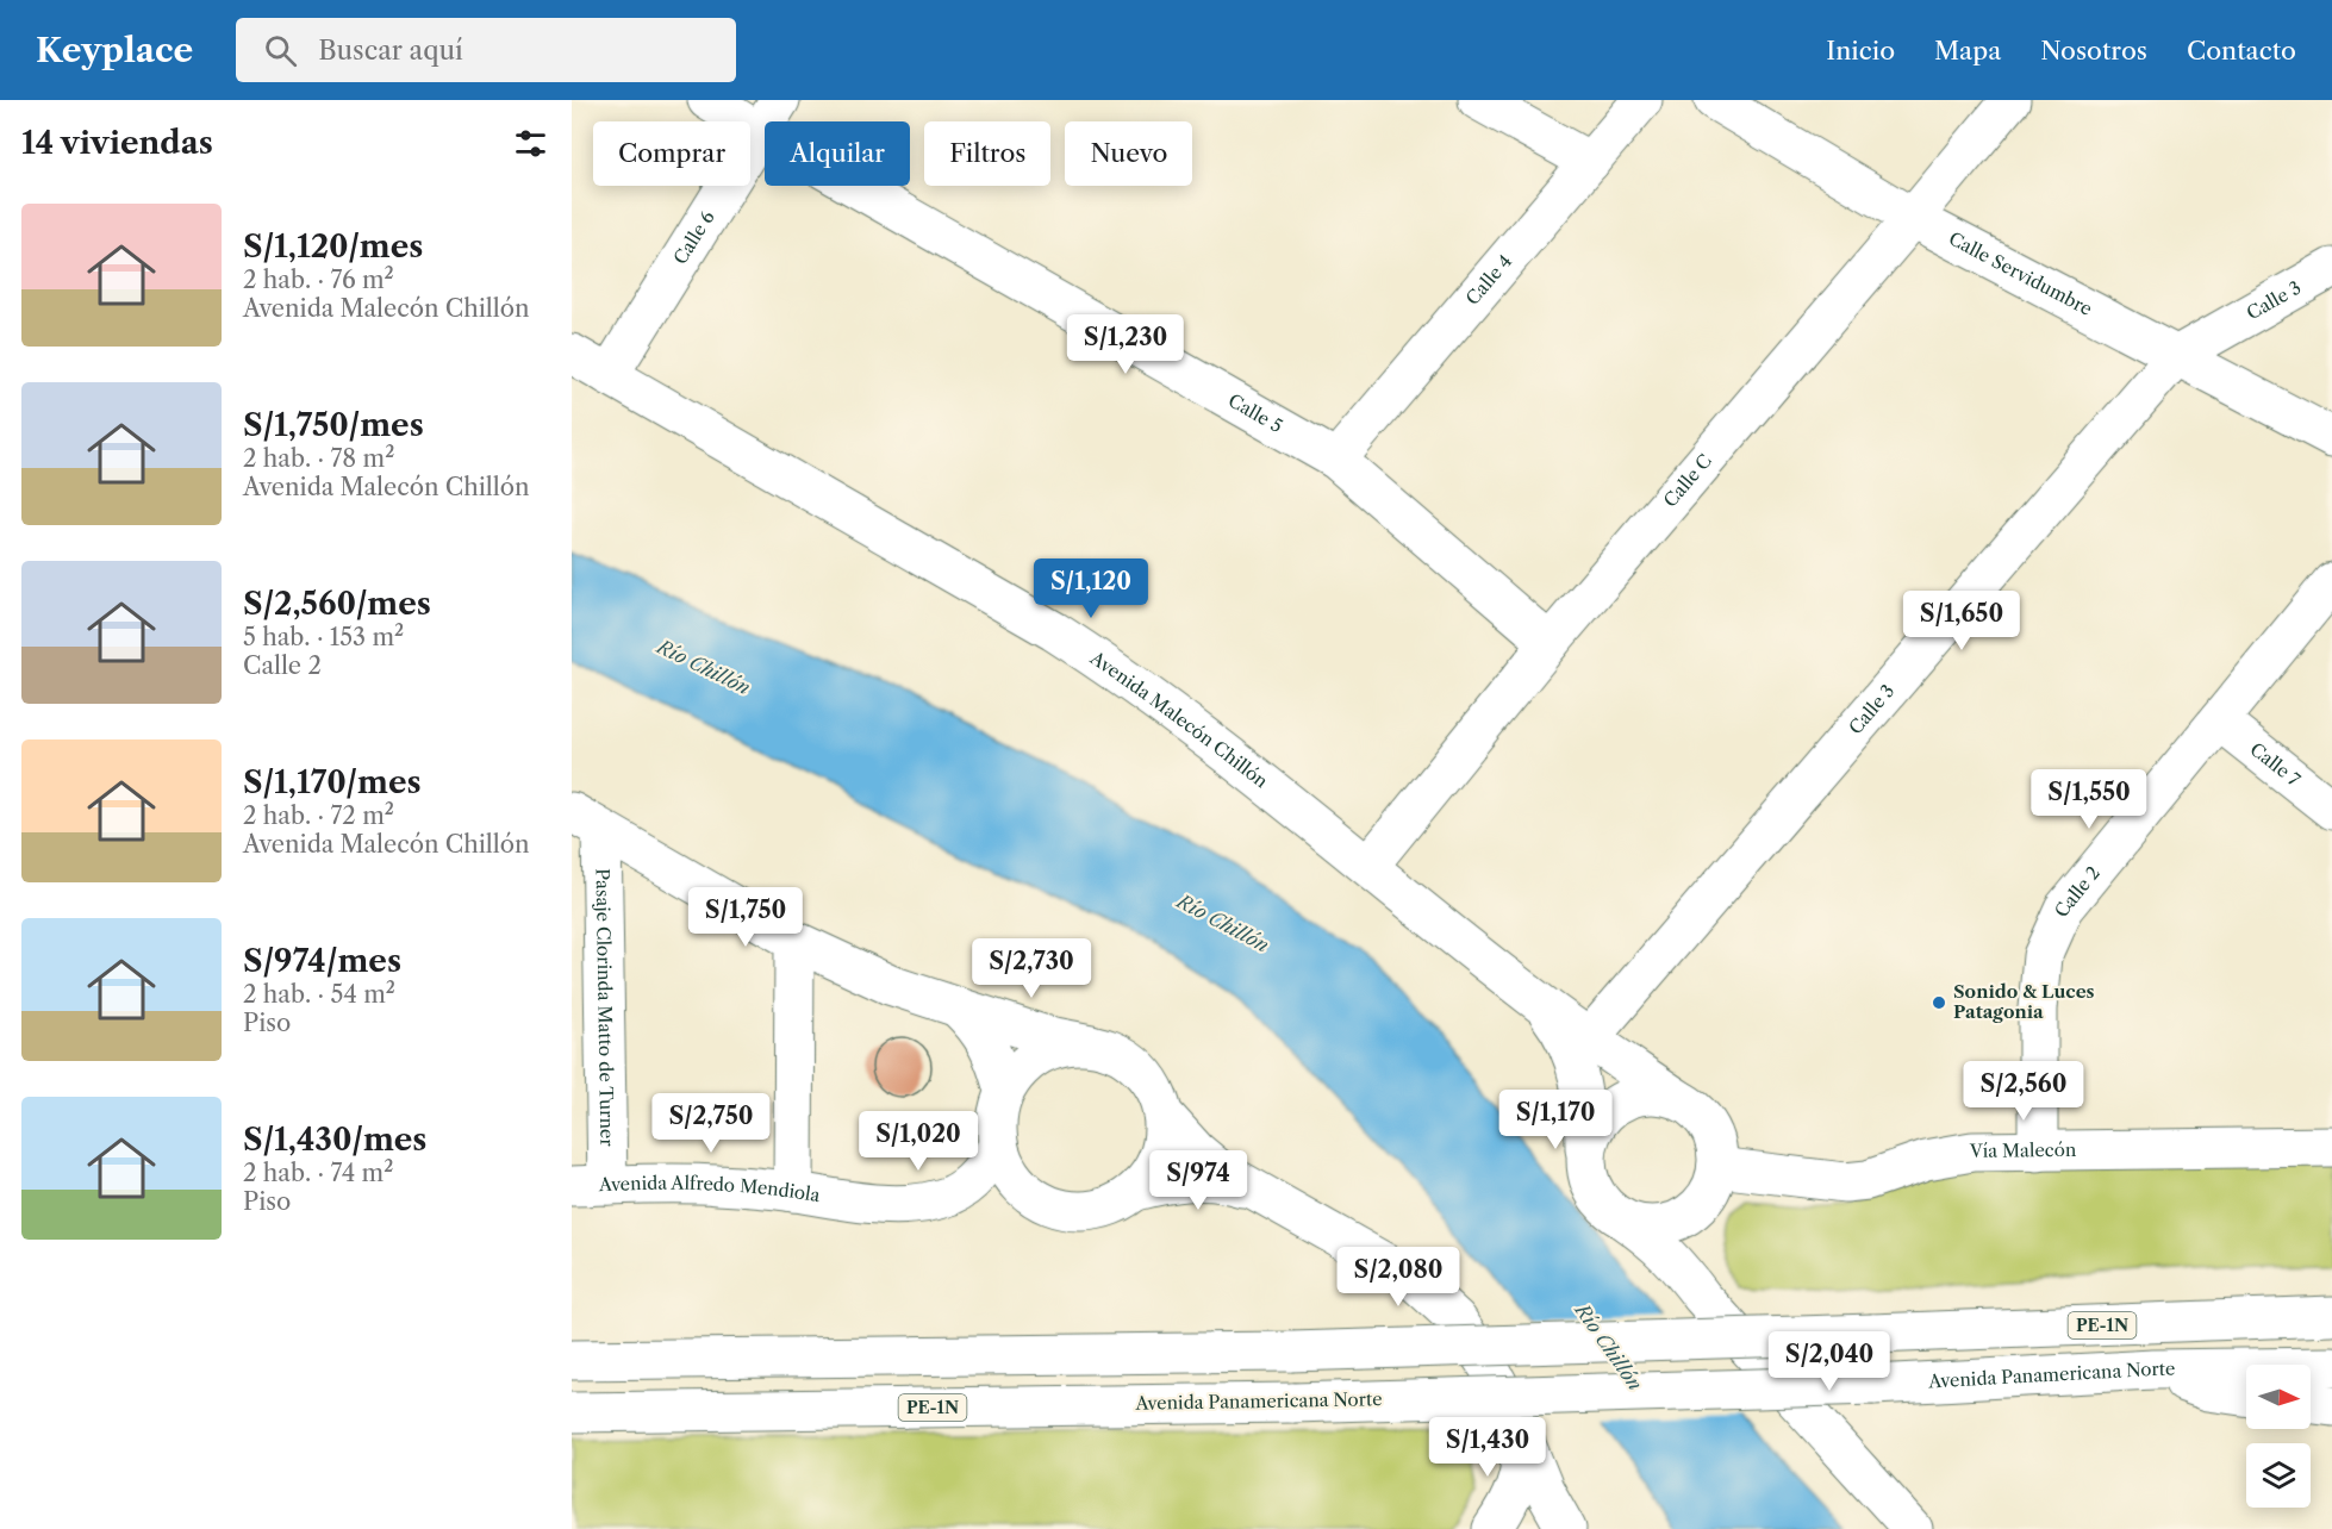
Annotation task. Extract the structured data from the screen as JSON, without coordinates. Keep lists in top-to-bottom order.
{
  "streets": {
    "main road": [
      "Calle 6",
      "Calle Servidumbre",
      "Calle 4",
      "Calle 3",
      "Calle 5",
      "Calle C",
      "Avenida Malecón Chillón",
      "Calle 7",
      "Calle 2",
      "Pasaje Clorinda Matto de Turner",
      "Vía Malecón",
      "Avenida Alfredo Mendiola",
      "PE-1N",
      "Avenida Panamericana Norte"
    ]
  },
  "crossings": [
    ["Calle 6", "Calle 5"],
    ["Calle 6", "Avenida Malecón Chillón"],
    ["Calle Servidumbre", "Calle 3"],
    ["Calle Servidumbre", "Calle C"],
    ["Calle 4", "Calle 5"],
    ["Calle 3", "Avenida Malecón Chillón"],
    ["Calle 5", "Calle C"],
    ["Calle C", "Avenida Malecón Chillón"],
    ["Avenida Malecón Chillón", "Vía Malecón"],
    ["Calle 7", "Calle 2"],
    ["Calle 2", "Vía Malecón"],
    ["Pasaje Clorinda Matto de Turner", "Avenida Alfredo Mendiola"]
  ],
  "water": ["Río Chillón"],
  "places": ["Sonido & Luces Patagonia"],
  "north": "right",
  "page": {
    "header": "Keyplace",
    "search": "Buscar aquí",
    "nav": [
      "Inicio",
      "Mapa",
      "Nosotros",
      "Contacto"
    ],
    "heading": "14 viviendas",
    "chip": [
      "Comprar",
      "Alquilar",
      "Filtros",
      "Nuevo"
    ],
    "list": [
      {
        "name": "S/1,120/mes",
        "note": "2 hab. · 76 m² · Avenida Malecón Chillón"
      },
      {
        "name": "S/1,750/mes",
        "note": "2 hab. · 78 m² · Avenida Malecón Chillón"
      },
      {
        "name": "S/2,560/mes",
        "note": "5 hab. · 153 m² · Calle 2"
      },
      {
        "name": "S/1,170/mes",
        "note": "2 hab. · 72 m² · Avenida Malecón Chillón"
      },
      {
        "name": "S/974/mes",
        "note": "2 hab. · 54 m² · Piso"
      },
      {
        "name": "S/1,430/mes",
        "note": "2 hab. · 74 m² · Piso"
      }
    ],
    "price": [
      "S/1,230",
      "S/1,120",
      "S/1,650",
      "S/1,550",
      "S/1,750",
      "S/2,730",
      "S/2,560",
      "S/1,170",
      "S/2,750",
      "S/1,020",
      "S/974",
      "S/2,080",
      "S/2,040",
      "S/1,430"
    ]
  }
}
